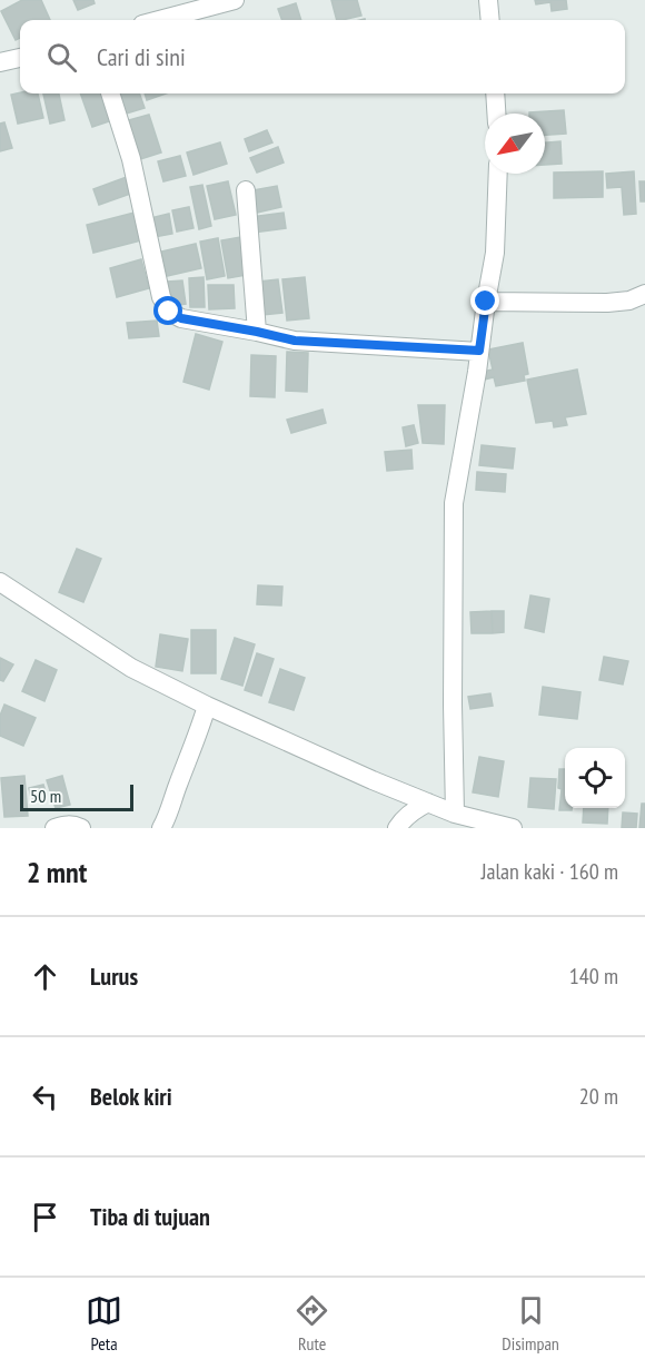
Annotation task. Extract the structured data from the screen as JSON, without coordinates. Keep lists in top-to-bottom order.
{
  "scale_bar": "50 m",
  "north": "bottom left",
  "page": {
    "search": "Cari di sini",
    "scale": "50 m",
    "heading": ["2 mnt", "Jalan kaki · 160 m"],
    "list": [
      ["Lurus", "140 m"],
      ["Belok kiri", "20 m"],
      "Tiba di tujuan"
    ],
    "nav": ["Peta", "Rute", "Disimpan"]
  }
}
